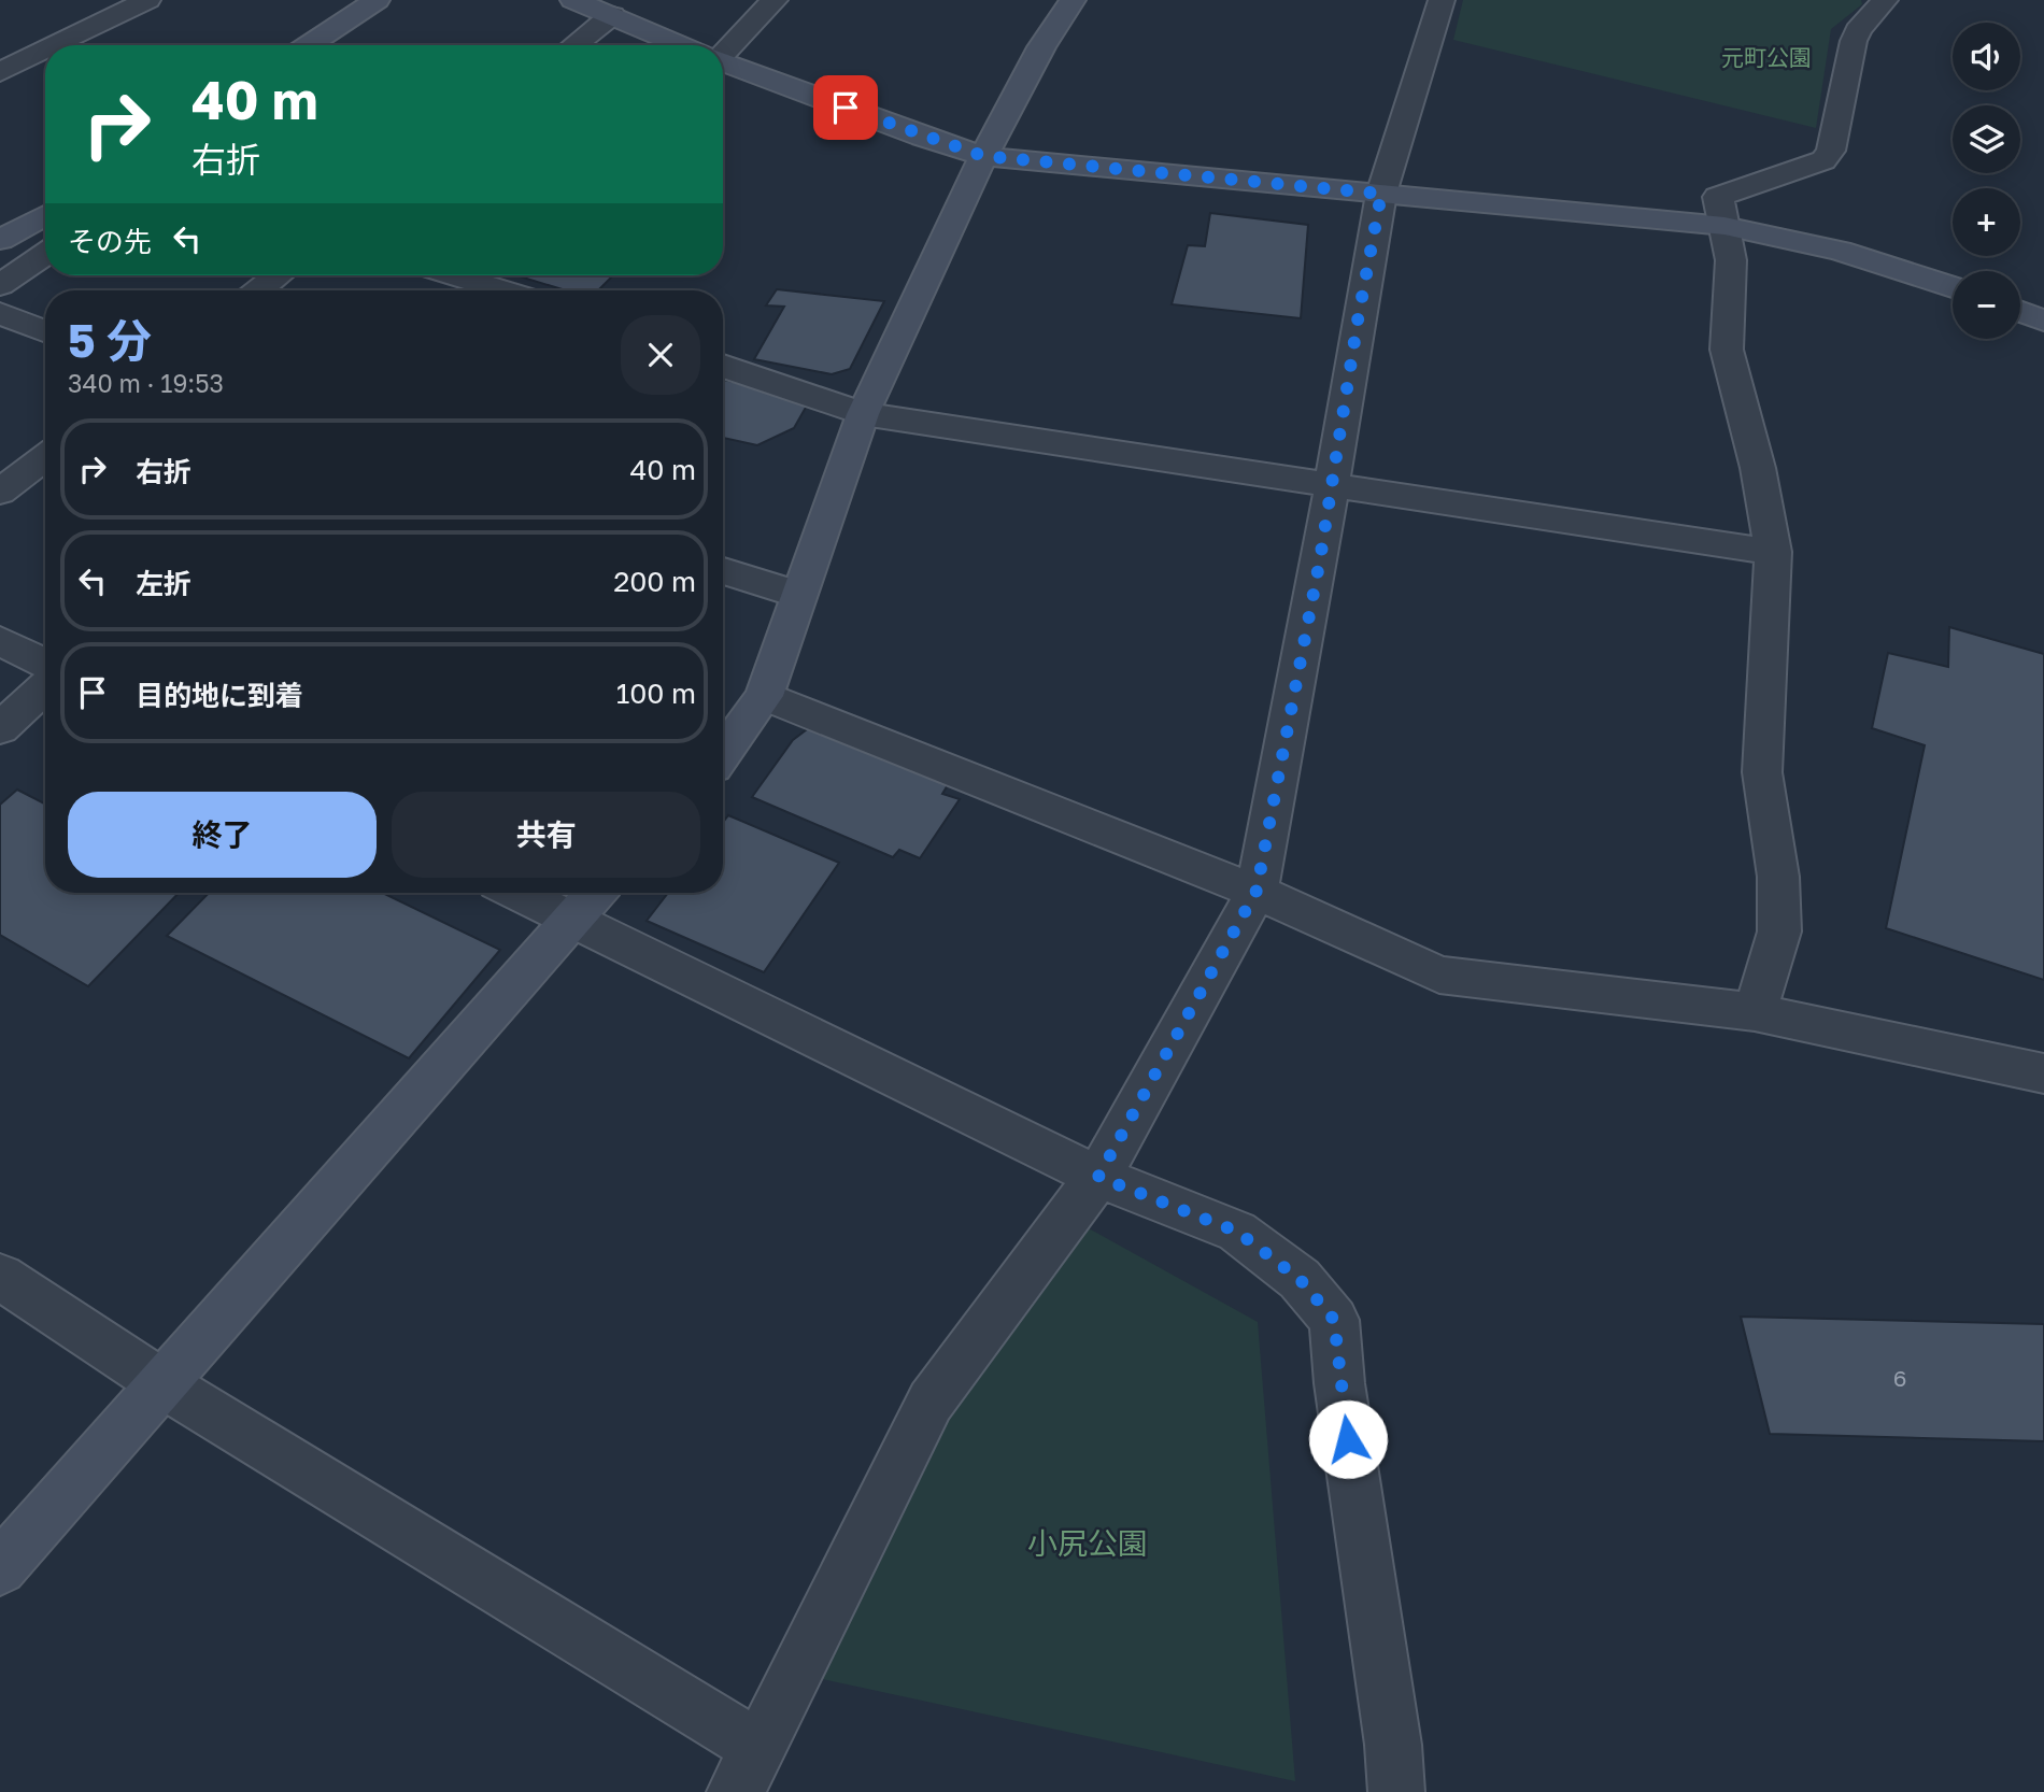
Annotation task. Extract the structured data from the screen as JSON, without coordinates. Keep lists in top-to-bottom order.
{
  "parks": ["元町公園", "小尻公園"],
  "house_numbers": ["6"],
  "page": {
    "map_buttons": ["+", "−"],
    "turn": ["40 m", "右折"],
    "then": "その先",
    "heading": ["5 分", "340 m · 19:53"],
    "list": [
      {
        "name": "右折",
        "value": "40 m"
      },
      {
        "name": "左折",
        "value": "200 m"
      },
      {
        "name": "目的地に到着",
        "value": "100 m"
      }
    ],
    "buttons": ["終了", "共有"]
  }
}
